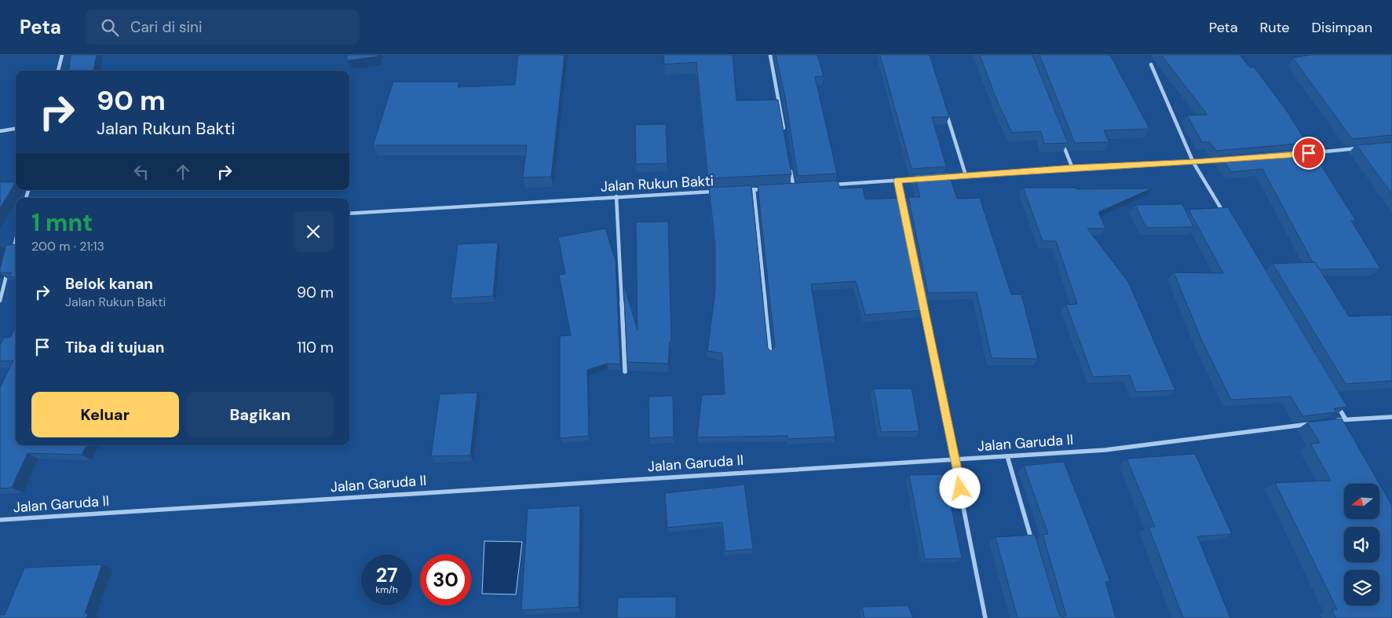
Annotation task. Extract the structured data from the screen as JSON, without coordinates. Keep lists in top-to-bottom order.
{
  "streets": {
    "street": ["Jalan Rukun Bakti", "Jalan Garuda II"]
  },
  "north": "left",
  "page": {
    "header": "Peta",
    "search": "Cari di sini",
    "nav": ["Peta", "Rute", "Disimpan"],
    "turn": ["90 m", "Jalan Rukun Bakti"],
    "heading": ["1 mnt", "200 m · 21:13"],
    "list": [
      {
        "name": "Belok kanan",
        "note": "Jalan Rukun Bakti",
        "value": "90 m"
      },
      {
        "name": "Tiba di tujuan",
        "value": "110 m"
      }
    ],
    "buttons": ["Keluar", "Bagikan"],
    "speed": "27 km/h",
    "limit": "30"
  }
}
